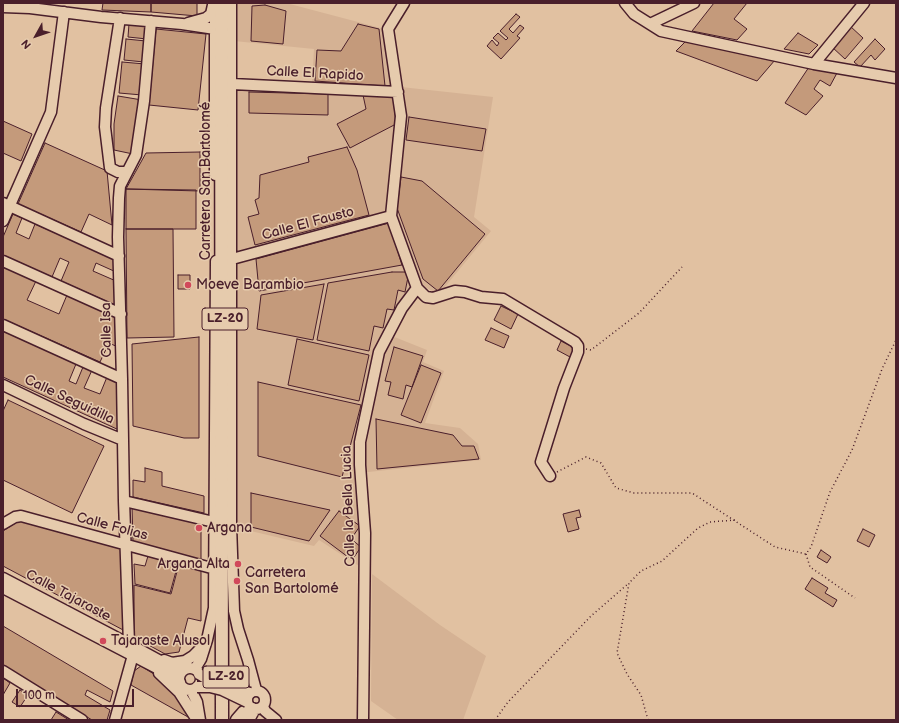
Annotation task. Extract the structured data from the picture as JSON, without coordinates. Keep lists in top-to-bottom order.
{
  "streets": {
    "main road": ["Carretera San Bartolomé", "LZ-20"],
    "street": [
      "Calle El Rapido",
      "Calle El Fausto",
      "Calle Isa",
      "Calle Seguidilla",
      "Calle la Bella Lucia",
      "Calle Folias",
      "Calle Tajaraste"
    ]
  },
  "crossings": [
    ["Calle El Rapido", "Carretera San Bartolomé"],
    ["Carretera San Bartolomé", "Calle El Fausto"],
    ["Carretera San Bartolomé", "Calle Folias"],
    ["Carretera San Bartolomé", "Calle Tajaraste"],
    ["Calle Isa", "Calle Seguidilla"],
    ["Calle Isa", "Calle Folias"],
    ["Calle Isa", "Calle Tajaraste"]
  ],
  "places": [
    "Moeve Barambio",
    "Argana",
    "Argana Alta",
    "Carretera San Bartolomé",
    "Tajaraste Alusol"
  ],
  "scale_bar": "100 m",
  "north": "bottom left"
}
